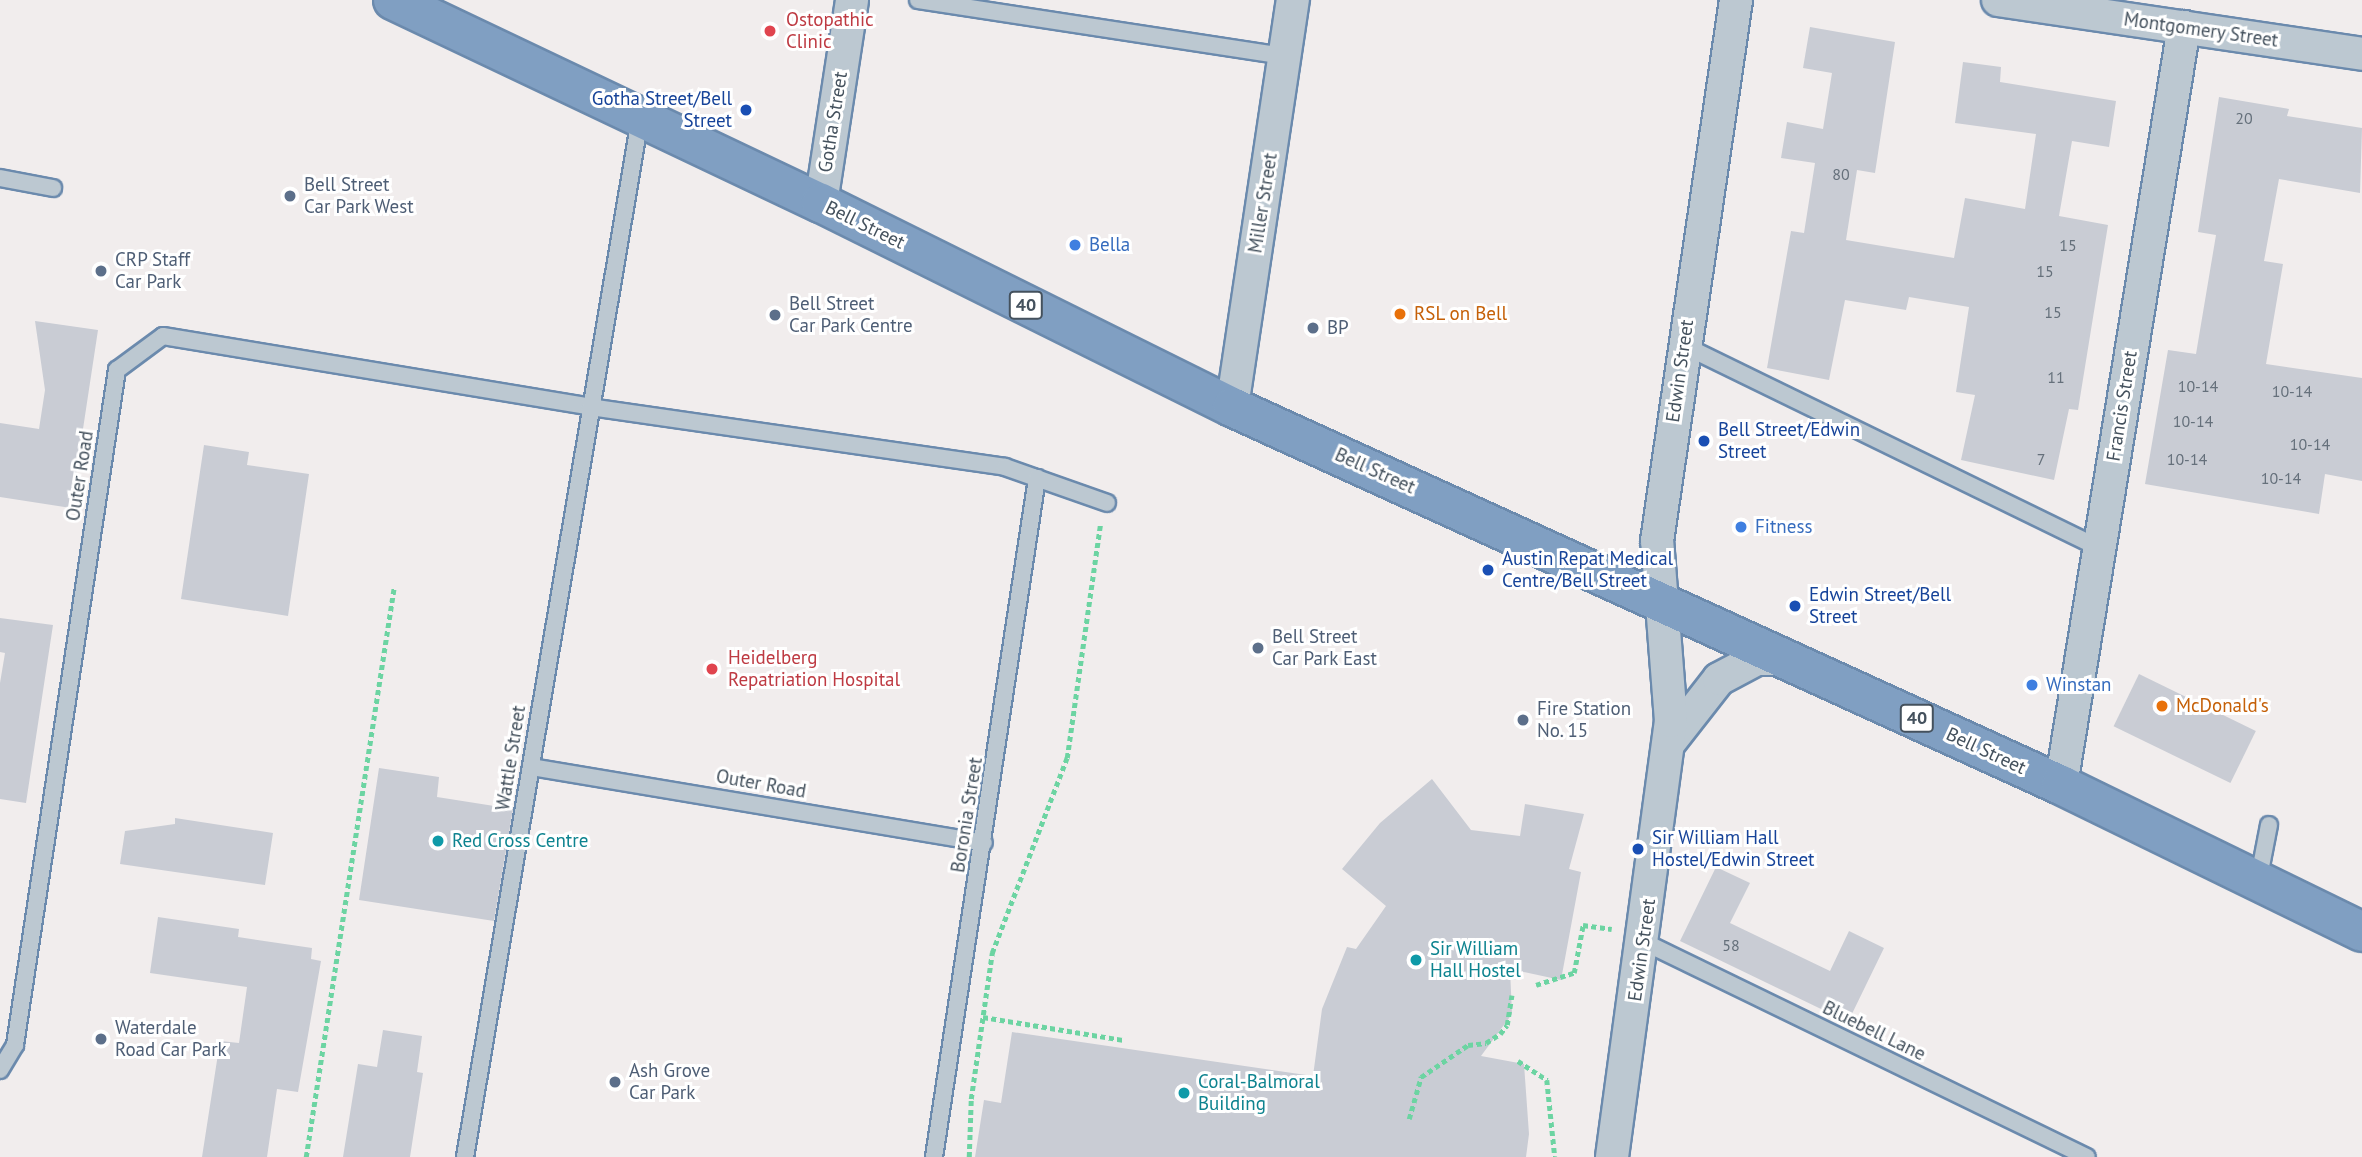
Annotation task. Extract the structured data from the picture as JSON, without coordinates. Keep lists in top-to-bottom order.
{
  "streets": {
    "highway": ["Bell Street", "40"],
    "street": [
      "Montgomery Street",
      "Gotha Street",
      "Miller Street",
      "Edwin Street",
      "Francis Street"
    ],
    "lane": [
      "Outer Road",
      "Wattle Street",
      "Boronia Street",
      "Bluebell Lane"
    ]
  },
  "crossings": [
    ["Montgomery Street", "Francis Street"],
    ["Gotha Street", "Bell Street"],
    ["Miller Street", "Bell Street"],
    ["Bell Street", "Edwin Street"],
    ["Bell Street", "Francis Street"],
    ["Bell Street", "Wattle Street"],
    ["Edwin Street", "Bluebell Lane"],
    ["Outer Road", "Wattle Street"],
    ["Outer Road", "Boronia Street"]
  ],
  "places": [
    "Ostopathic Clinic",
    "Gotha Street/Bell Street",
    "Bell Street Car Park West",
    "Bella",
    "CRP Staff Car Park",
    "RSL on Bell",
    "Bell Street Car Park Centre",
    "BP",
    "Bell Street/Edwin Street",
    "Fitness",
    "Austin Repat Medical Centre/Bell Street",
    "Edwin Street/Bell Street",
    "Bell Street Car Park East",
    "Heidelberg Repatriation Hospital",
    "Winstan",
    "McDonald's",
    "Fire Station No. 15",
    "Red Cross Centre",
    "Sir William Hall Hostel/Edwin Street",
    "Sir William Hall Hostel",
    "Waterdale Road Car Park",
    "Ash Grove Car Park",
    "Coral-Balmoral Building"
  ],
  "house_numbers": [
    "20",
    "80",
    "15",
    "15",
    "15",
    "11",
    "10-14",
    "10-14",
    "10-14",
    "10-14",
    "7",
    "10-14",
    "10-14",
    "58"
  ]
}
